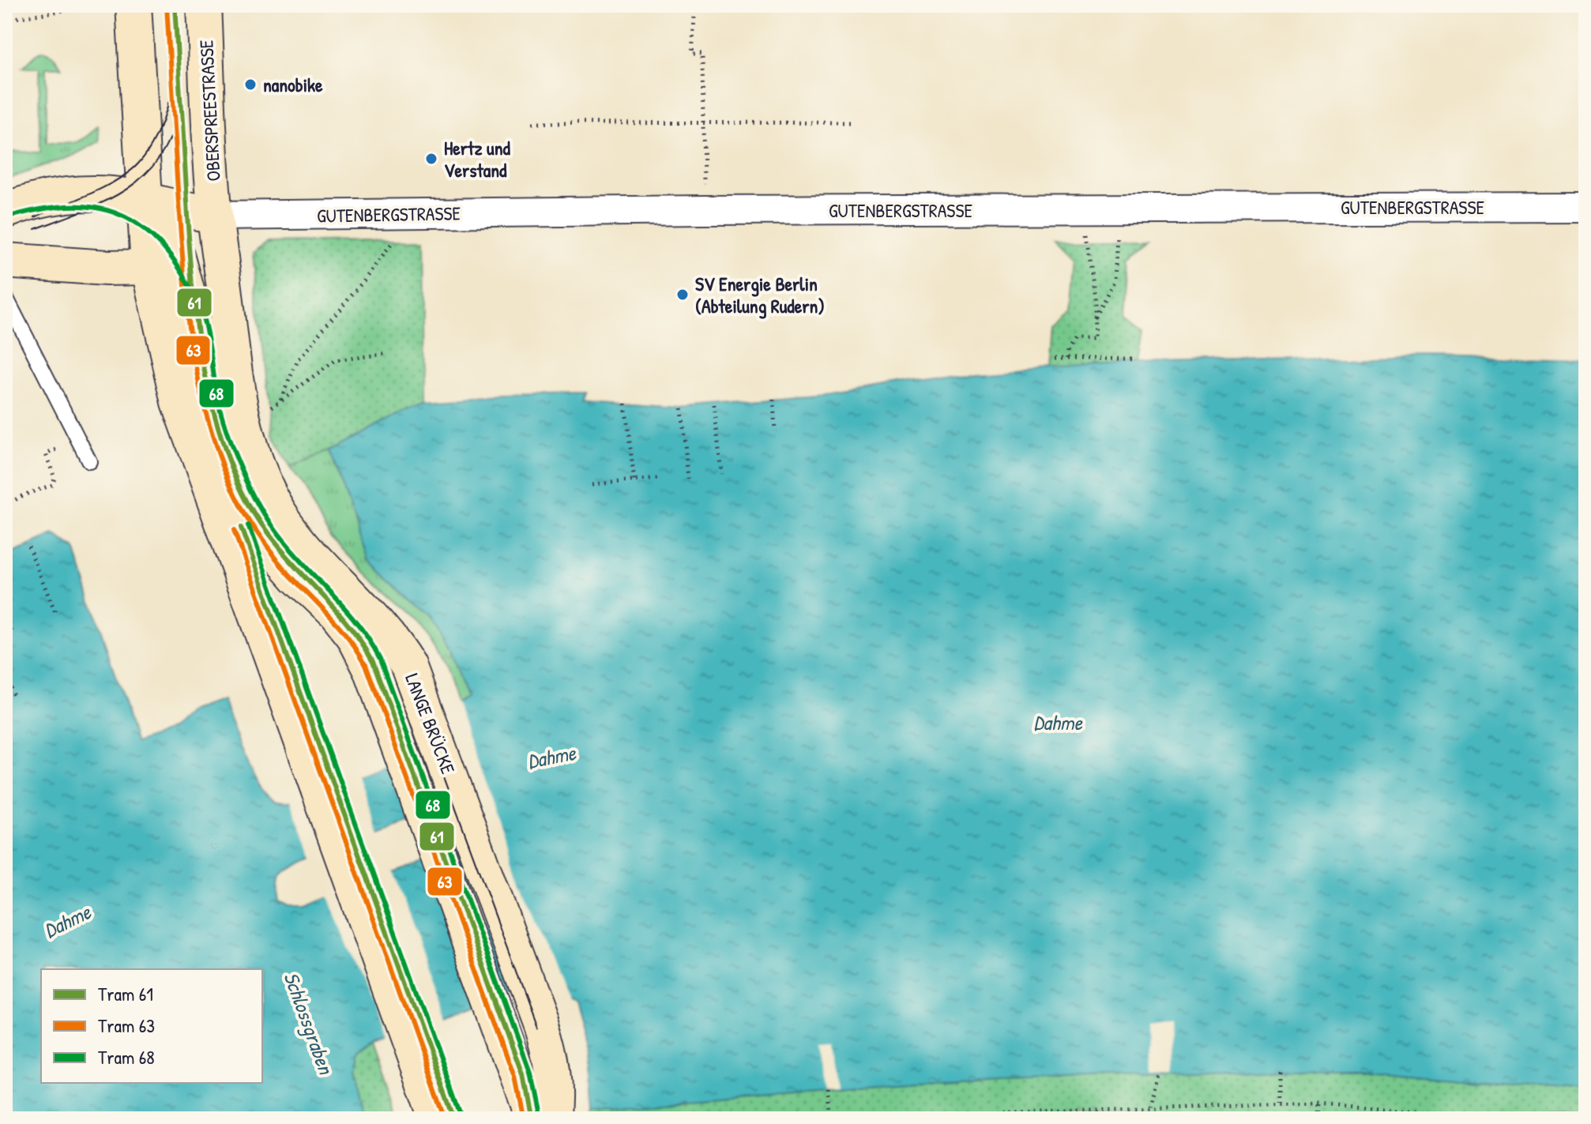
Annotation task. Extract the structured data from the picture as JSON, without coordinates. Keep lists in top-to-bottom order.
{
  "streets": {
    "main road": ["OBERSPREESTRASSE", "LANGE BRÜCKE"],
    "street": ["GUTENBERGSTRASSE"]
  },
  "crossings": [
    ["OBERSPREESTRASSE", "GUTENBERGSTRASSE"],
    ["OBERSPREESTRASSE", "LANGE BRÜCKE"]
  ],
  "water": ["Dahme", "Schlossgraben"],
  "places": ["nanobike", "Hertz und Verstand", "SV Energie Berlin (Abteilung Rudern)"],
  "lines": ["tram line 61", "tram line 63", "tram line 68"],
  "legend": ["Tram 61", "Tram 63", "Tram 68"]
}
